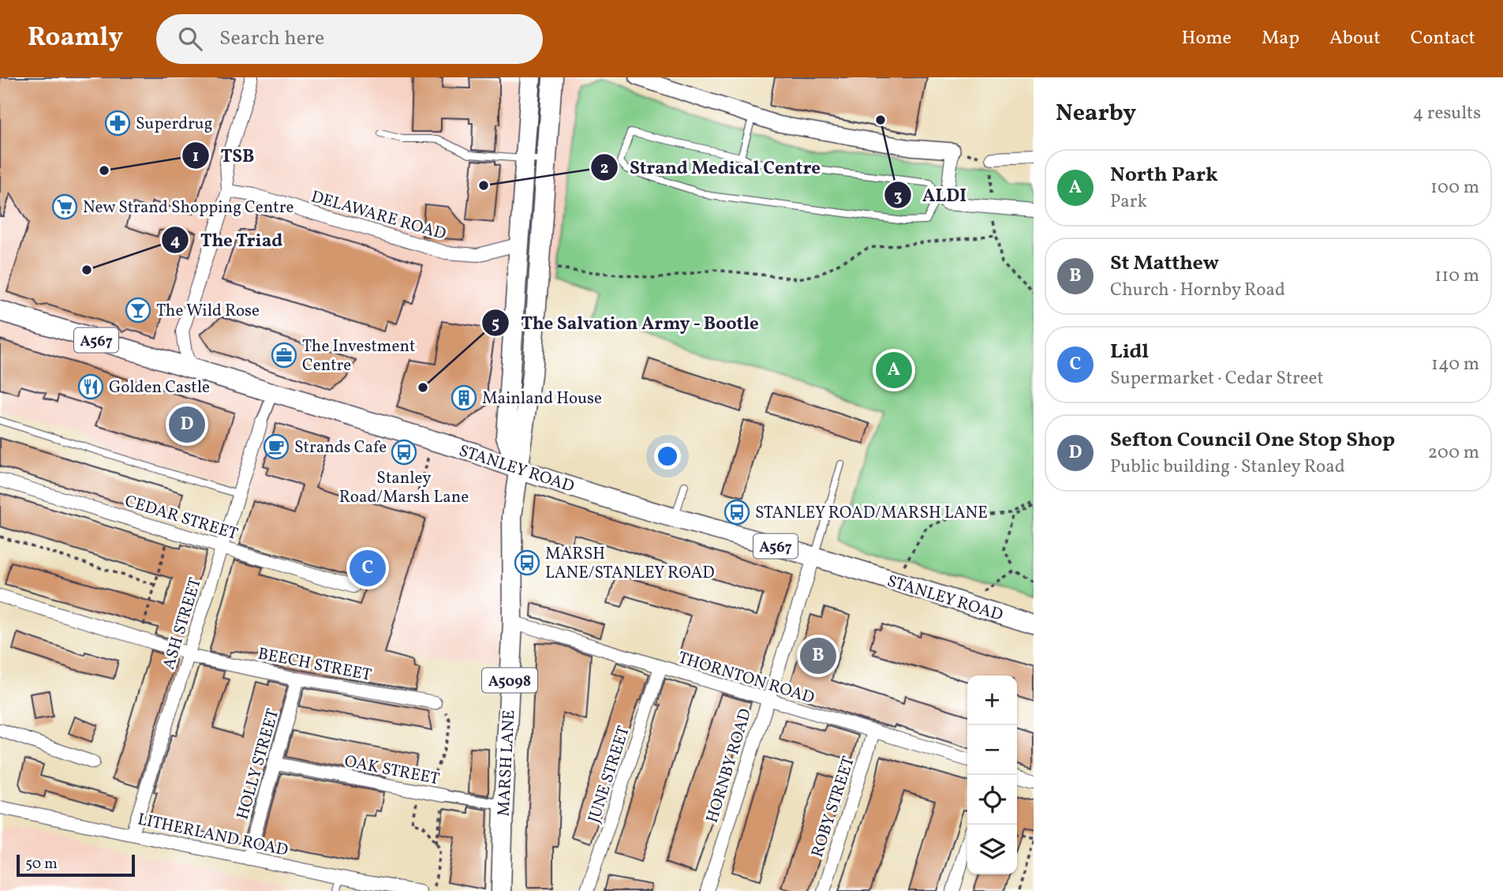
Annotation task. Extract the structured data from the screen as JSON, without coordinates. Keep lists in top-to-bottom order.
{
  "streets": {
    "main road": [
      "A567",
      "STANLEY ROAD",
      "A5098",
      "MARSH LANE"
    ],
    "street": [
      "DELAWARE ROAD",
      "CEDAR STREET",
      "ASH STREET",
      "BEECH STREET",
      "THORNTON ROAD",
      "HOLLY STREET",
      "HORNBY ROAD",
      "OAK STREET",
      "JUNE STREET",
      "ROBY STREET",
      "LITHERLAND ROAD"
    ]
  },
  "crossings": [
    ["DELAWARE ROAD", "MARSH LANE"],
    ["STANLEY ROAD", "MARSH LANE"],
    ["STANLEY ROAD", "HORNBY ROAD"],
    ["CEDAR STREET", "ASH STREET"],
    ["ASH STREET", "BEECH STREET"],
    ["ASH STREET", "LITHERLAND ROAD"],
    ["BEECH STREET", "HOLLY STREET"],
    ["THORNTON ROAD", "MARSH LANE"],
    ["THORNTON ROAD", "HORNBY ROAD"],
    ["THORNTON ROAD", "JUNE STREET"],
    ["THORNTON ROAD", "ROBY STREET"],
    ["MARSH LANE", "OAK STREET"],
    ["HOLLY STREET", "OAK STREET"],
    ["HOLLY STREET", "LITHERLAND ROAD"]
  ],
  "places": {
    "other": [
      "ALDI",
      "TSB",
      "Strand Medical Centre",
      "The Triad",
      "The Salvation Army - Bootle"
    ],
    "pharmacy": ["Superdrug"],
    "supermarket": ["New Strand Shopping Centre"],
    "bar": ["The Wild Rose"],
    "office": ["The Investment Centre"],
    "restaurant": ["Golden Castle"],
    "building": ["Mainland House"],
    "cafe": ["Strands Cafe"],
    "bus stop": ["Stanley Road/Marsh Lane", "STANLEY ROAD/MARSH LANE", "MARSH LANE/STANLEY ROAD"]
  },
  "scale_bar": "50 m",
  "page": {
    "header": "Roamly",
    "search": "Search here",
    "nav": [
      "Home",
      "Map",
      "About",
      "Contact"
    ],
    "heading": ["Nearby", "4 results"],
    "list": [
      {
        "mark": "A",
        "name": "North Park",
        "note": "Park",
        "value": "100 m"
      },
      {
        "mark": "B",
        "name": "St Matthew",
        "note": "Church · Hornby Road",
        "value": "110 m"
      },
      {
        "mark": "C",
        "name": "Lidl",
        "note": "Supermarket · Cedar Street",
        "value": "140 m"
      },
      {
        "mark": "D",
        "name": "Sefton Council One Stop Shop",
        "note": "Public building · Stanley Road",
        "value": "200 m"
      }
    ],
    "pins": [
      "A",
      "D",
      "C",
      "B"
    ],
    "map_buttons": ["+", "−"],
    "scale": "50 m"
  }
}
